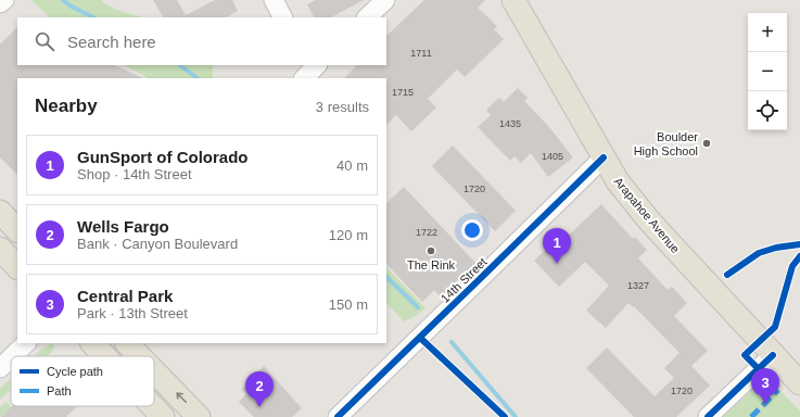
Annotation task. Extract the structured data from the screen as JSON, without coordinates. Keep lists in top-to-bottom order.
{
  "streets": {
    "main road": ["Arapahoe Avenue"],
    "street": ["14th Street"]
  },
  "crossings": [
    ["Arapahoe Avenue", "14th Street"]
  ],
  "places": ["Boulder High School", "The Rink"],
  "house_numbers": [
    "1711",
    "1715",
    "1435",
    "1405",
    "1720",
    "1722",
    "1327",
    "1720"
  ],
  "legend": ["Cycle path", "Path"],
  "page": {
    "map_buttons": ["+", "−"],
    "search": "Search here",
    "heading": ["Nearby", "3 results"],
    "list": [
      {
        "mark": "1",
        "name": "GunSport of Colorado",
        "note": "Shop · 14th Street",
        "value": "40 m"
      },
      {
        "mark": "2",
        "name": "Wells Fargo",
        "note": "Bank · Canyon Boulevard",
        "value": "120 m"
      },
      {
        "mark": "3",
        "name": "Central Park",
        "note": "Park · 13th Street",
        "value": "150 m"
      }
    ],
    "pins": ["1", "3", "2"]
  }
}
